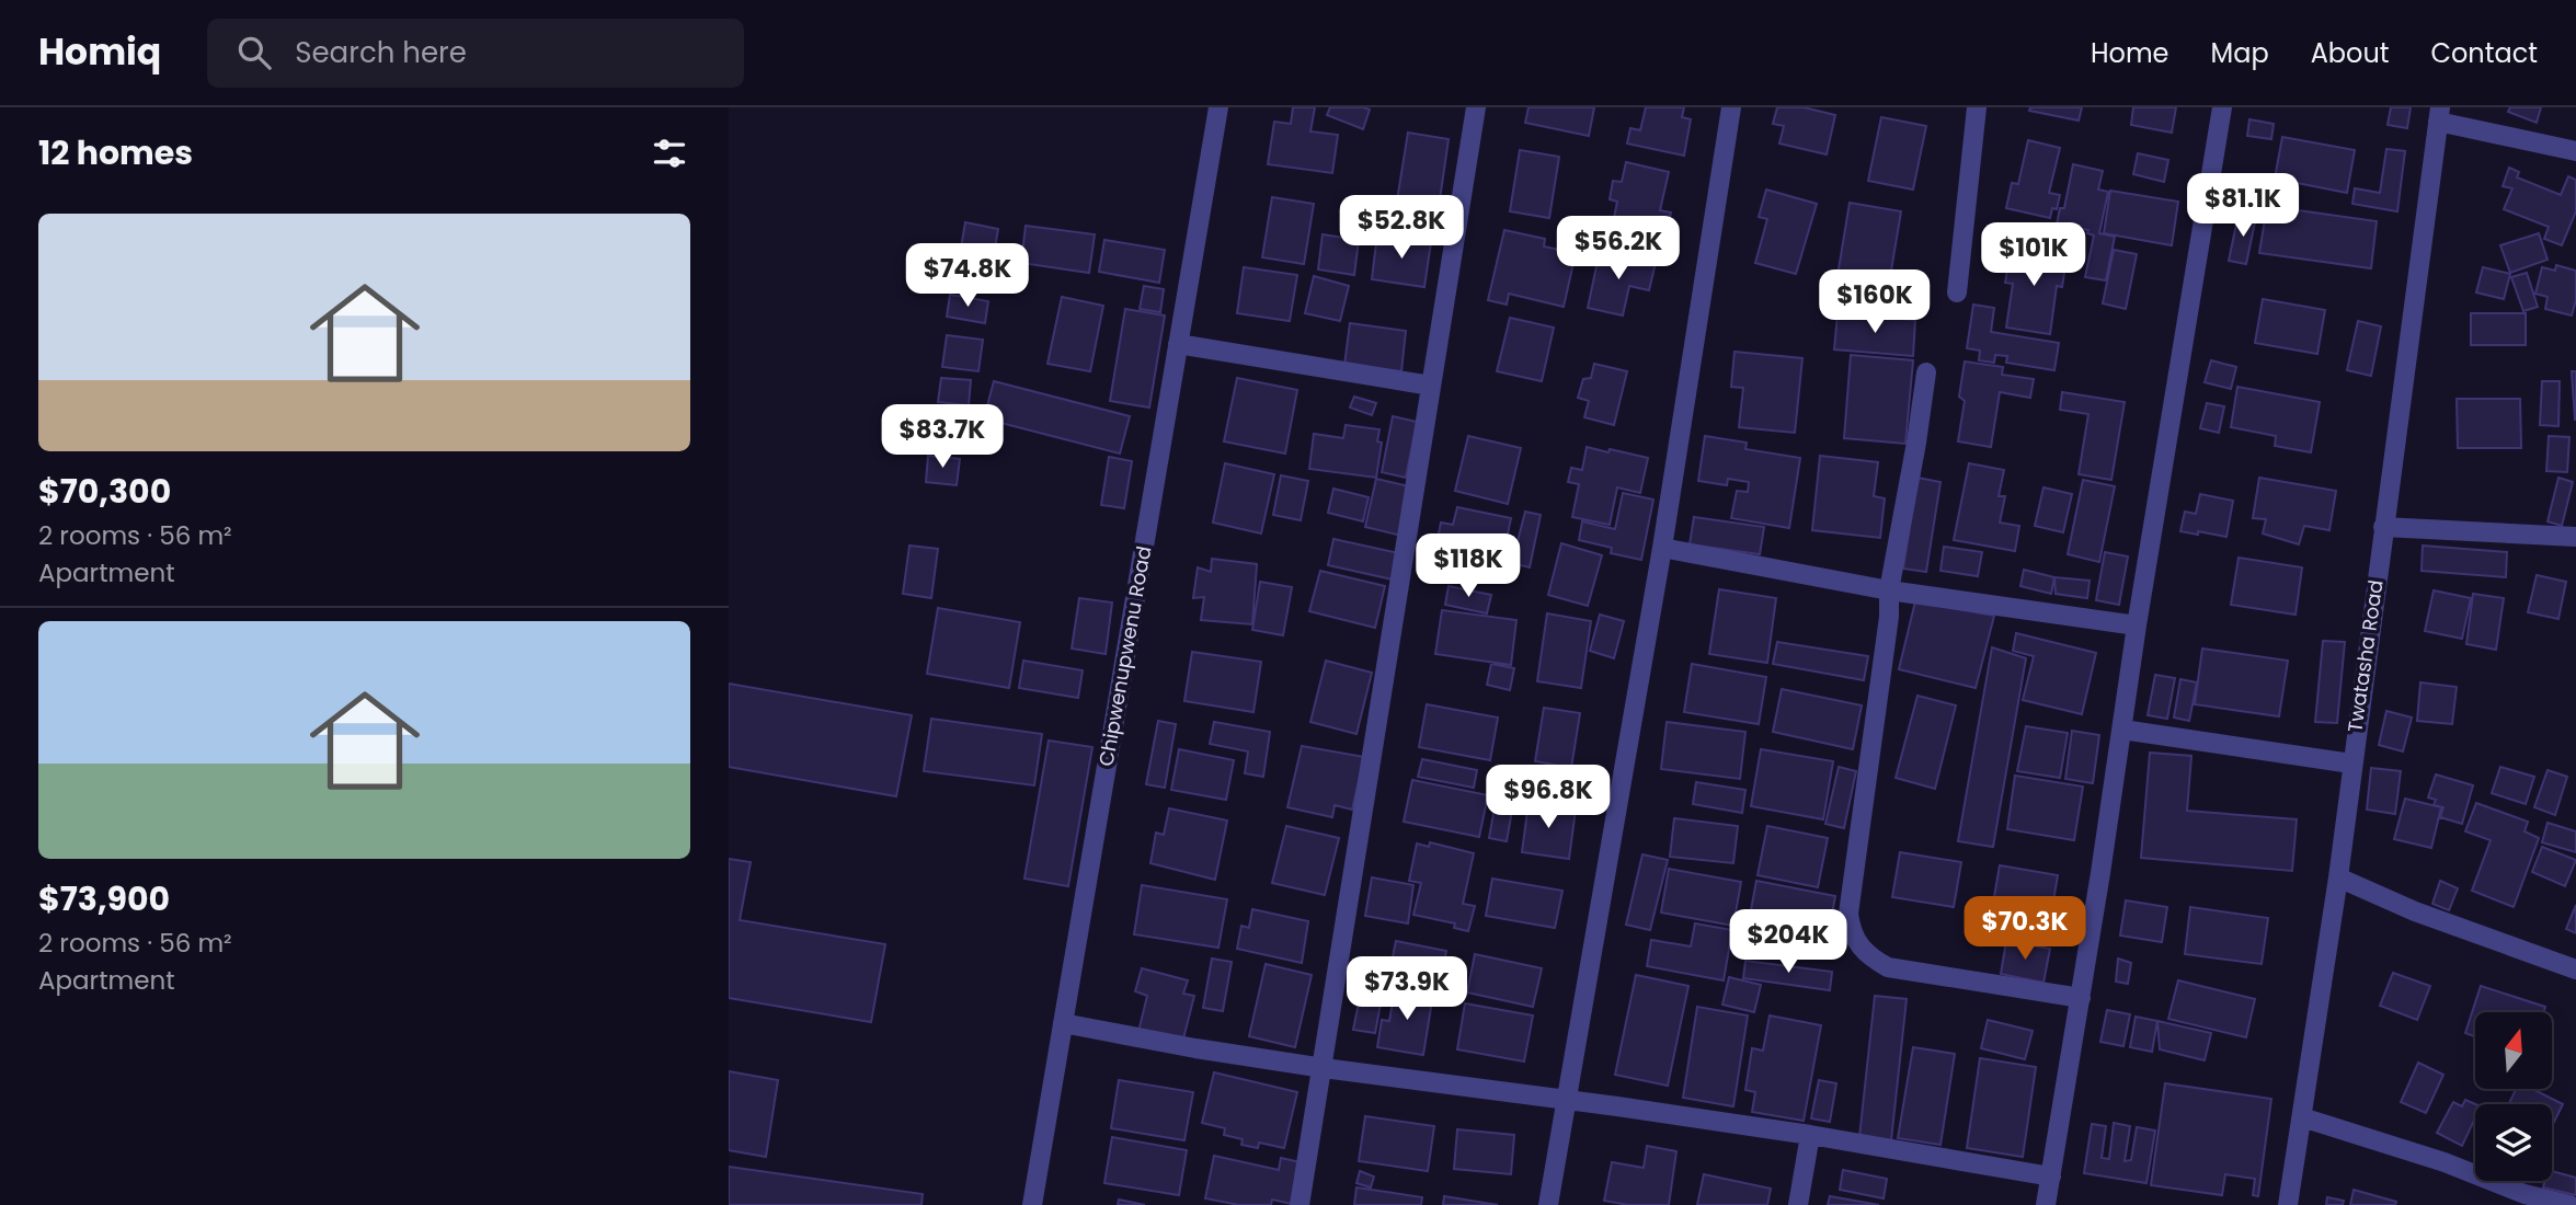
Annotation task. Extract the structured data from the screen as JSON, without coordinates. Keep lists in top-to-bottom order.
{
  "streets": {
    "street": ["Chipwenupwenu Road", "Twatasha Road"]
  },
  "north": "top",
  "page": {
    "header": "Homiq",
    "search": "Search here",
    "nav": [
      "Home",
      "Map",
      "About",
      "Contact"
    ],
    "heading": "12 homes",
    "price": [
      "$81.1K",
      "$52.8K",
      "$56.2K",
      "$101K",
      "$74.8K",
      "$160K",
      "$83.7K",
      "$118K",
      "$96.8K",
      "$70.3K",
      "$204K",
      "$73.9K"
    ],
    "list": [
      {
        "name": "$70,300",
        "note": "2 rooms · 56 m² · Apartment"
      },
      {
        "name": "$73,900",
        "note": "2 rooms · 56 m² · Apartment"
      }
    ]
  }
}
